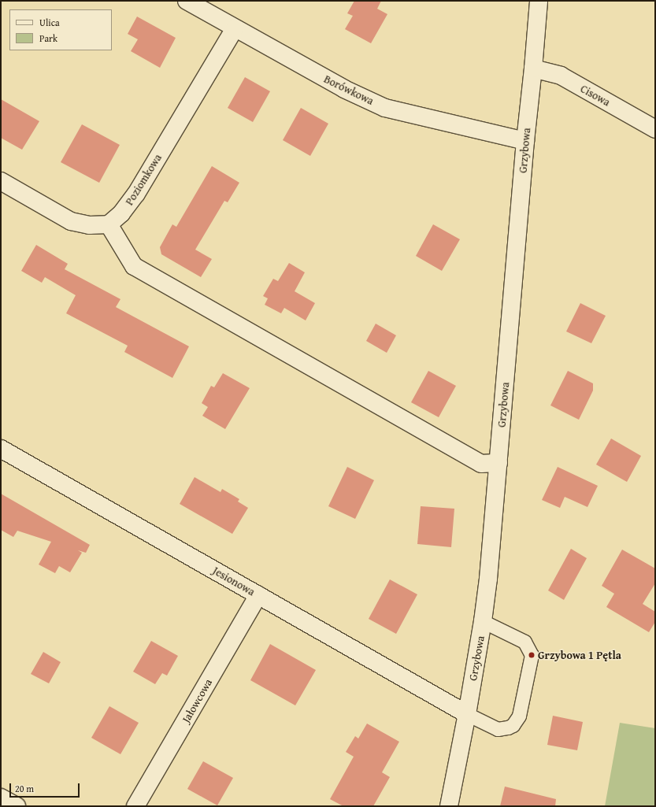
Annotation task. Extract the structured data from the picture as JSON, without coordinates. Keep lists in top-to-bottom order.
{
  "streets": {
    "street": [
      "Borówkowa",
      "Cisowa",
      "Grzybowa",
      "Poziomkowa",
      "Jesionowa",
      "Jałowcowa"
    ]
  },
  "crossings": [
    ["Borówkowa", "Grzybowa"],
    ["Borówkowa", "Poziomkowa"],
    ["Cisowa", "Grzybowa"],
    ["Grzybowa", "Jesionowa"],
    ["Jesionowa", "Jałowcowa"]
  ],
  "places": ["Grzybowa 1 Pętla"],
  "legend": ["Ulica", "Park"],
  "scale_bar": "20 m"
}
